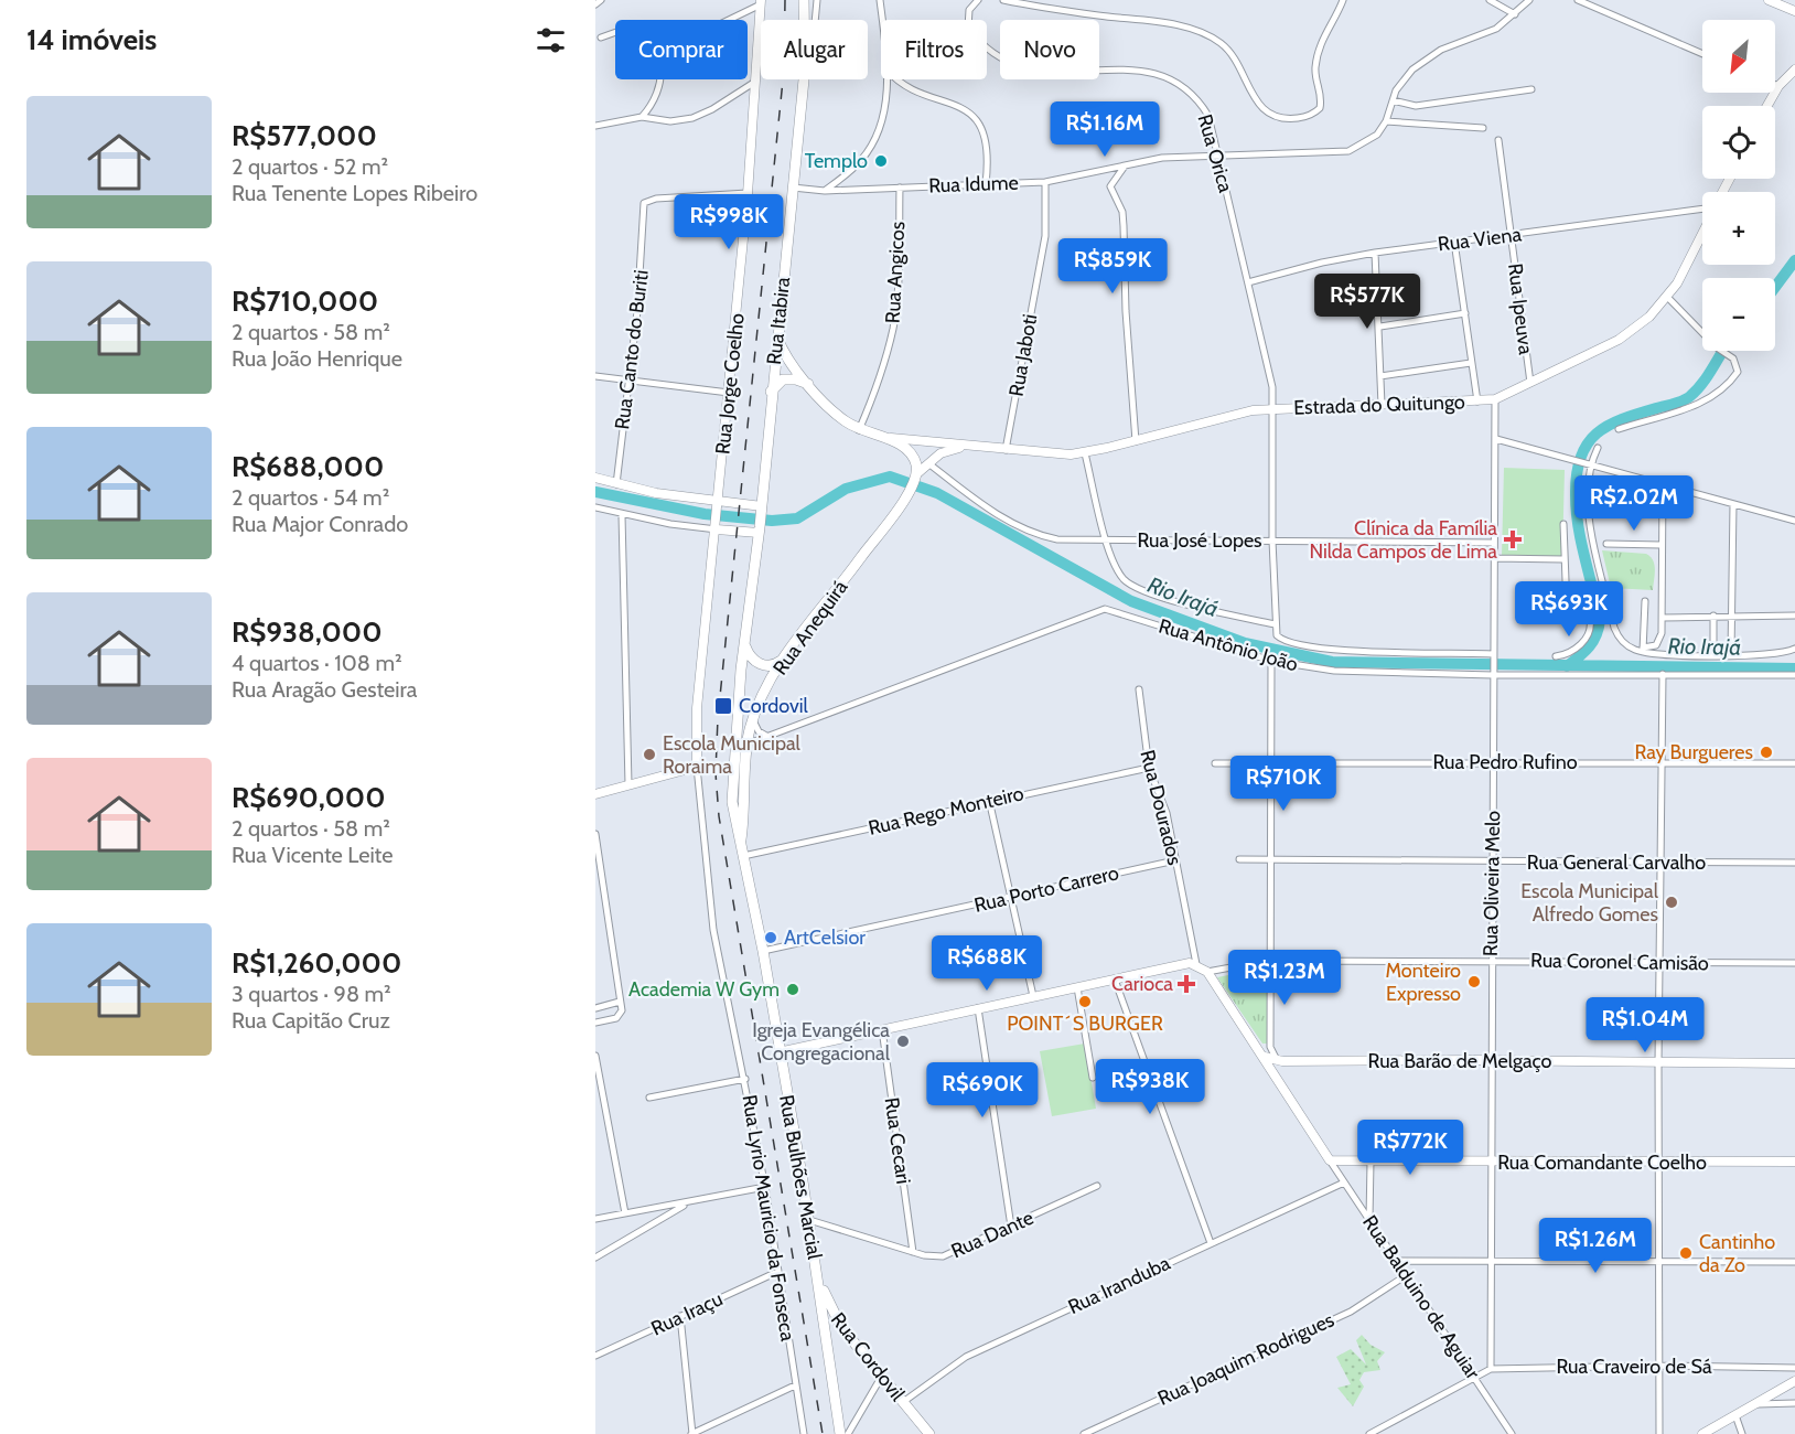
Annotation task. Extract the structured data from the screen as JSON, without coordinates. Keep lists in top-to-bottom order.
{
  "streets": {
    "main road": [
      "Rua Itabira",
      "Estrada do Quitungo",
      "Rua Anequirá",
      "Rua Bulhões Marcial",
      "Rua Cordovil"
    ],
    "street": [
      "Rua Orica",
      "Rua Idume",
      "Rua Viena",
      "Rua Angicos",
      "Rua Ipeuva",
      "Rua Canto do Buriti",
      "Rua Jaboti",
      "Rua Jorge Coelho",
      "Rua José Lopes",
      "Rua Antônio João",
      "Rua Pedro Rufino",
      "Rua Dourados",
      "Rua Rego Monteiro",
      "Rua General Carvalho",
      "Rua Oliveira Melo",
      "Rua Porto Carrero",
      "Rua Coronel Camisão",
      "Rua Barão de Melgaço",
      "Rua Cecari",
      "Rua Comandante Coelho",
      "Rua Lyrio Mauricio da Fonseca",
      "Rua Dante",
      "Rua Iranduba",
      "Rua Balduino de Aguiar",
      "Rua Iraçu",
      "Rua Joaquim Rodrigues",
      "Rua Craveiro de Sá"
    ]
  },
  "crossings": [
    ["Rua Orica", "Rua Idume"],
    ["Rua Orica", "Rua Viena"],
    ["Rua Orica", "Estrada do Quitungo"],
    ["Rua Orica", "Rua José Lopes"],
    ["Rua Orica", "Rua Antônio João"],
    ["Rua Idume", "Rua Angicos"],
    ["Rua Idume", "Rua Itabira"],
    ["Rua Idume", "Rua Jaboti"],
    ["Rua Viena", "Rua Ipeuva"],
    ["Rua Angicos", "Estrada do Quitungo"],
    ["Rua Ipeuva", "Estrada do Quitungo"],
    ["Rua Itabira", "Estrada do Quitungo"],
    ["Rua Itabira", "Rua Bulhões Marcial"],
    ["Rua Canto do Buriti", "Rua Jorge Coelho"],
    ["Rua Jaboti", "Estrada do Quitungo"],
    ["Rua Jorge Coelho", "Rua Lyrio Mauricio da Fonseca"],
    ["Estrada do Quitungo", "Rua José Lopes"],
    ["Estrada do Quitungo", "Rua Anequirá"],
    ["Estrada do Quitungo", "Rua Oliveira Melo"],
    ["Rua José Lopes", "Rua Oliveira Melo"],
    ["Rua Anequirá", "Rua Antônio João"],
    ["Rua Anequirá", "Rua Bulhões Marcial"],
    ["Rua Antônio João", "Rua Oliveira Melo"],
    ["Rua Pedro Rufino", "Rua Oliveira Melo"],
    ["Rua Dourados", "Rua Rego Monteiro"],
    ["Rua Dourados", "Rua Porto Carrero"],
    ["Rua Dourados", "Rua Balduino de Aguiar"],
    ["Rua Rego Monteiro", "Rua Bulhões Marcial"],
    ["Rua General Carvalho", "Rua Oliveira Melo"],
    ["Rua Oliveira Melo", "Rua Coronel Camisão"],
    ["Rua Oliveira Melo", "Rua Barão de Melgaço"],
    ["Rua Oliveira Melo", "Rua Comandante Coelho"],
    ["Rua Oliveira Melo", "Rua Craveiro de Sá"],
    ["Rua Porto Carrero", "Rua Bulhões Marcial"],
    ["Rua Coronel Camisão", "Rua Balduino de Aguiar"],
    ["Rua Barão de Melgaço", "Rua Balduino de Aguiar"],
    ["Rua Cecari", "Rua Dante"],
    ["Rua Comandante Coelho", "Rua Balduino de Aguiar"],
    ["Rua Bulhões Marcial", "Rua Dante"],
    ["Rua Bulhões Marcial", "Rua Cordovil"],
    ["Rua Lyrio Mauricio da Fonseca", "Rua Iraçu"],
    ["Rua Iranduba", "Rua Balduino de Aguiar"],
    ["Rua Iranduba", "Rua Cordovil"],
    ["Rua Balduino de Aguiar", "Rua Joaquim Rodrigues"],
    ["Rua Balduino de Aguiar", "Rua Craveiro de Sá"]
  ],
  "water": ["Rio Irajá"],
  "places": {
    "other": [
      "Templo",
      "Ray Burgueres",
      "Escola Municipal Roraima",
      "Escola Municipal Alfredo Gomes",
      "ArtCelsior",
      "Monteiro Expresso",
      "Academia W Gym",
      "POINT´S BURGER",
      "Igreja Evangélica Congregacional",
      "Cantinho da Zo"
    ],
    "health": ["Clínica da Família Nilda Campos de Lima", "Carioca"],
    "transit": ["Cordovil"]
  },
  "north": "bottom left",
  "page": {
    "heading": "14 imóveis",
    "map_buttons": ["+", "−"],
    "chip": [
      "Comprar",
      "Alugar",
      "Filtros",
      "Novo"
    ],
    "list": [
      {
        "name": "R$577,000",
        "note": "2 quartos · 52 m² · Rua Tenente Lopes Ribeiro"
      },
      {
        "name": "R$710,000",
        "note": "2 quartos · 58 m² · Rua João Henrique"
      },
      {
        "name": "R$688,000",
        "note": "2 quartos · 54 m² · Rua Major Conrado"
      },
      {
        "name": "R$938,000",
        "note": "4 quartos · 108 m² · Rua Aragão Gesteira"
      },
      {
        "name": "R$690,000",
        "note": "2 quartos · 58 m² · Rua Vicente Leite"
      },
      {
        "name": "R$1,260,000",
        "note": "3 quartos · 98 m² · Rua Capitão Cruz"
      }
    ],
    "price": [
      "R$1.16M",
      "R$998K",
      "R$859K",
      "R$577K",
      "R$2.02M",
      "R$693K",
      "R$710K",
      "R$688K",
      "R$1.23M",
      "R$1.04M",
      "R$938K",
      "R$690K",
      "R$772K",
      "R$1.26M"
    ]
  }
}
